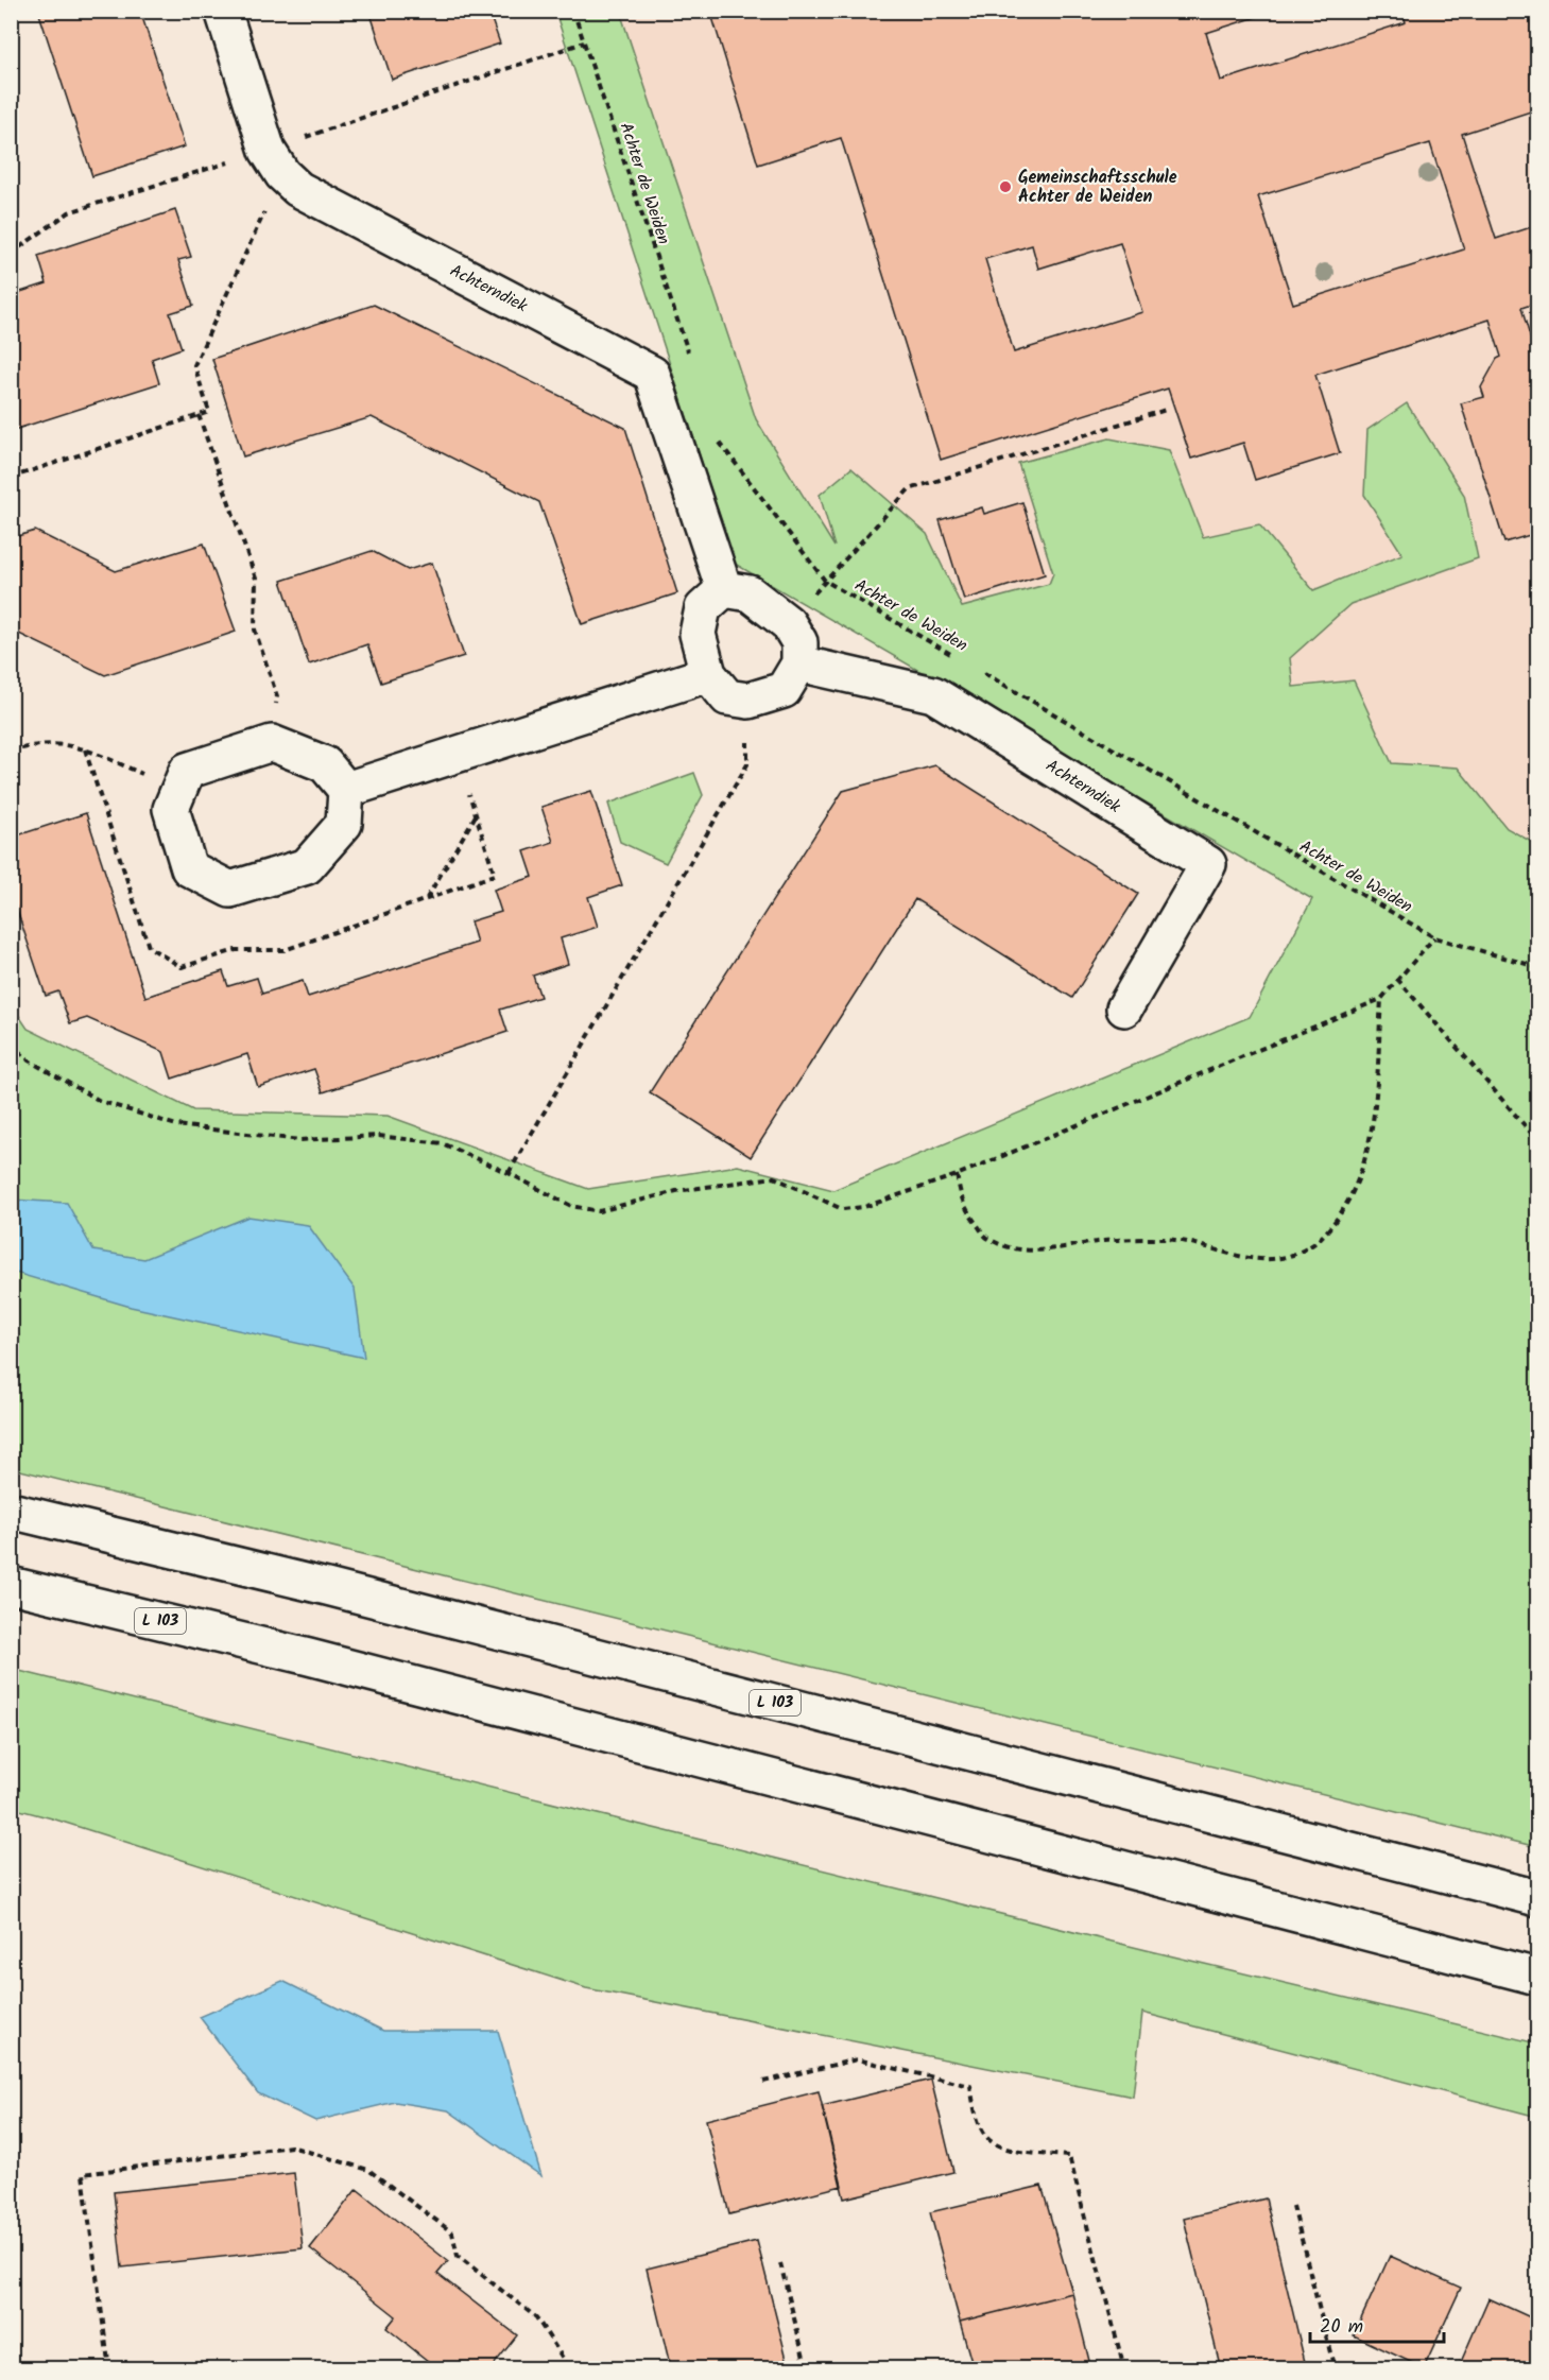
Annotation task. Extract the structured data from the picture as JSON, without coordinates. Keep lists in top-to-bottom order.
{
  "streets": {
    "main road": ["Achterndiek", "L 103"],
    "path": ["Achter de Weiden"]
  },
  "places": ["Gemeinschaftsschule Achter de Weiden"],
  "scale_bar": "20 m"
}
